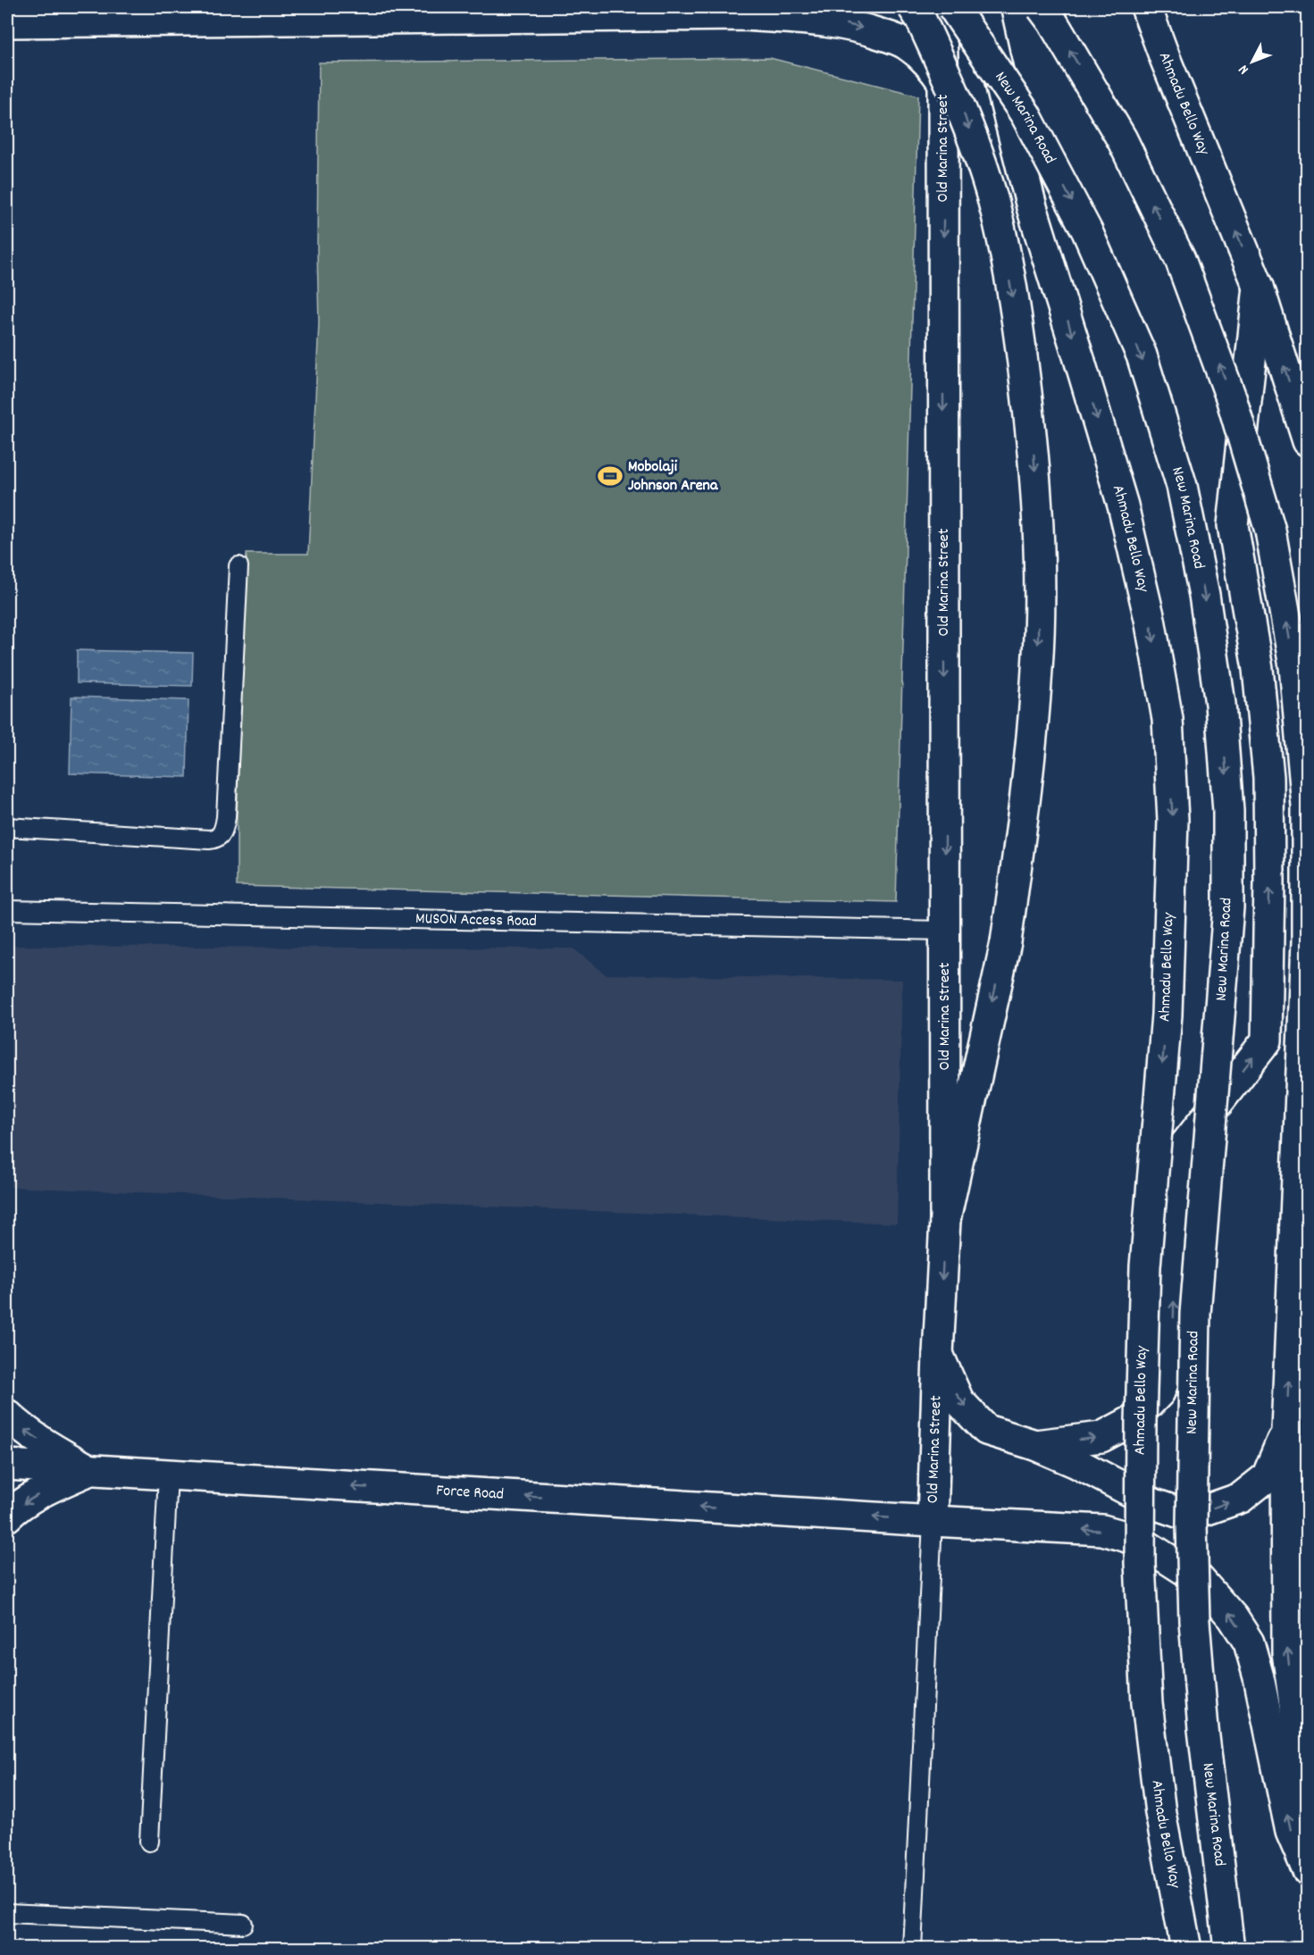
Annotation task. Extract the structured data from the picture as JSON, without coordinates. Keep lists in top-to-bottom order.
{
  "streets": {
    "main road": [
      "Ahmadu Bello Way",
      "New Marina Road",
      "Old Marina Street",
      "Force Road"
    ],
    "lane": ["MUSON Access Road"]
  },
  "crossings": [
    ["Old Marina Street", "MUSON Access Road"],
    ["Old Marina Street", "Force Road"]
  ],
  "one_way": ["Force Road"],
  "places": {
    "sports": ["Mobolaji Johnson Arena"]
  },
  "north": "bottom left"
}
